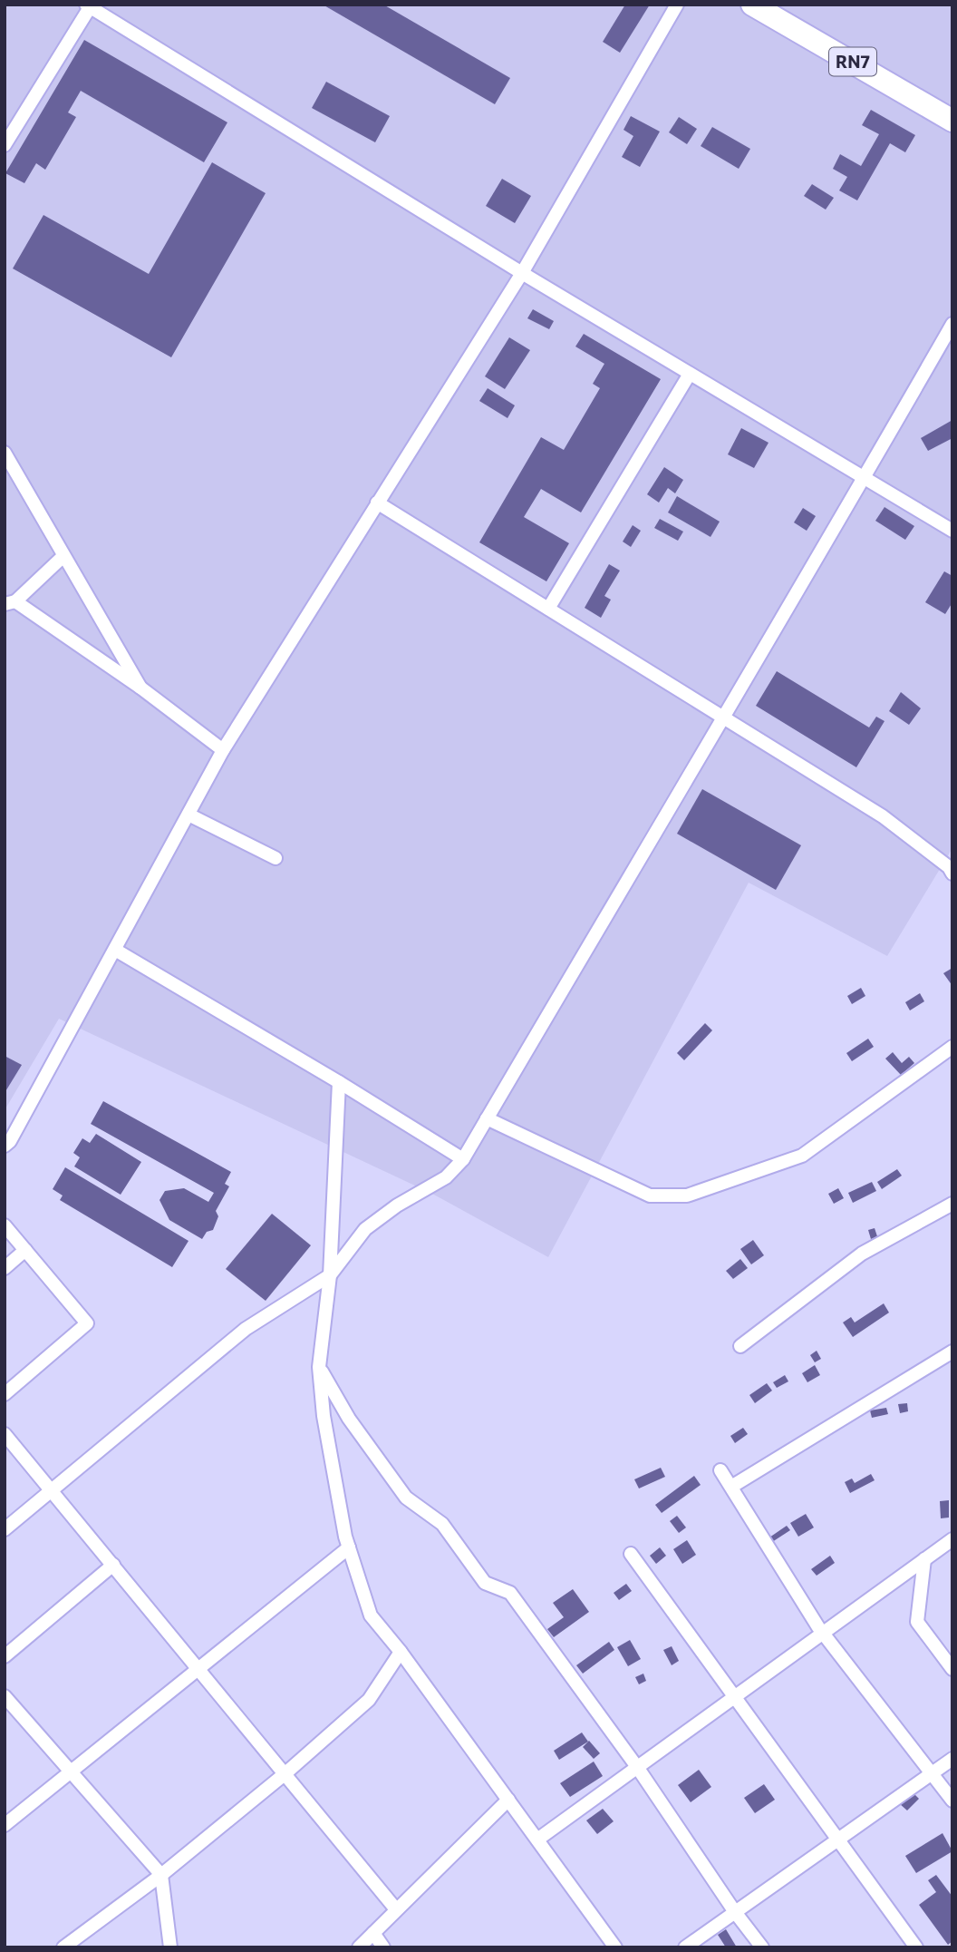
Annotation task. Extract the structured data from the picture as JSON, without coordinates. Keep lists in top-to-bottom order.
{
  "streets": {
    "highway": ["RN7"]
  }
}
